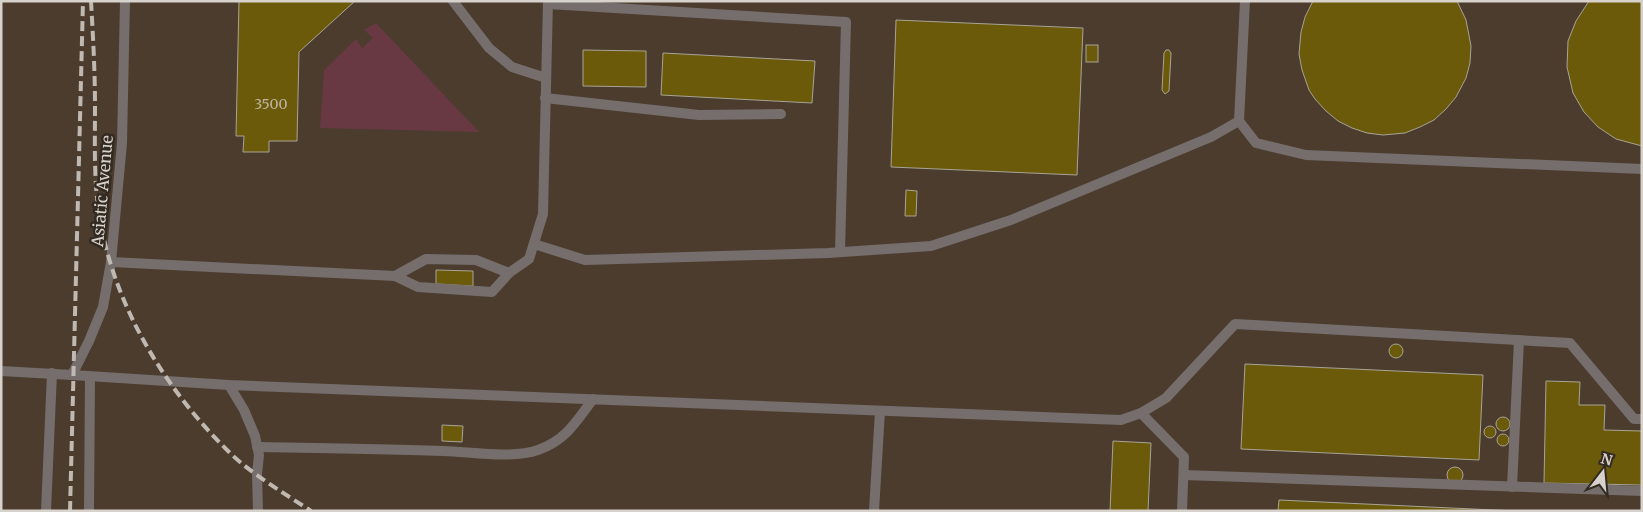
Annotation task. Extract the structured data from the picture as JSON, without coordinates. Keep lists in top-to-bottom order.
{
  "streets": {
    "street": ["Asiatic Avenue"]
  },
  "house_numbers": ["3500"],
  "north": "top"
}
